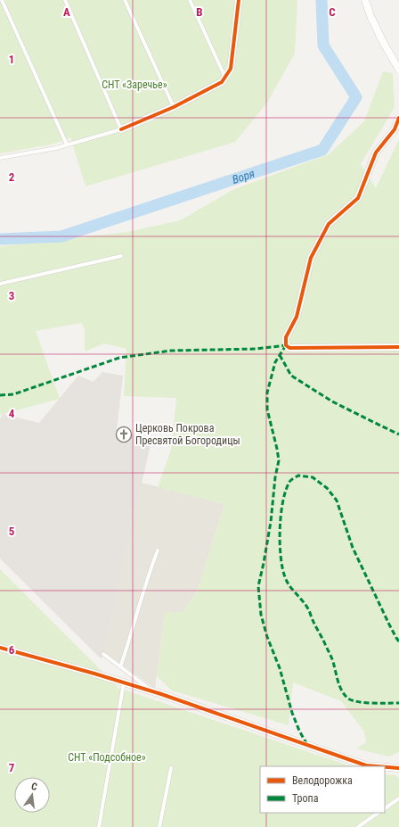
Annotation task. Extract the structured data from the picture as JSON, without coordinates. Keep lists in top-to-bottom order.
{
  "water": ["Воря"],
  "parks": ["СНТ «Заречье»", "СНТ «Подсобное»"],
  "places": {
    "church": ["Церковь Покрова Пресвятой Богородицы"]
  },
  "legend": ["Велодорожка", "Тропа"],
  "north": "top",
  "grid": {
    "columns": ["A", "B", "C"],
    "rows": [
      "1",
      "2",
      "3",
      "4",
      "5",
      "6",
      "7"
    ]
  }
}
